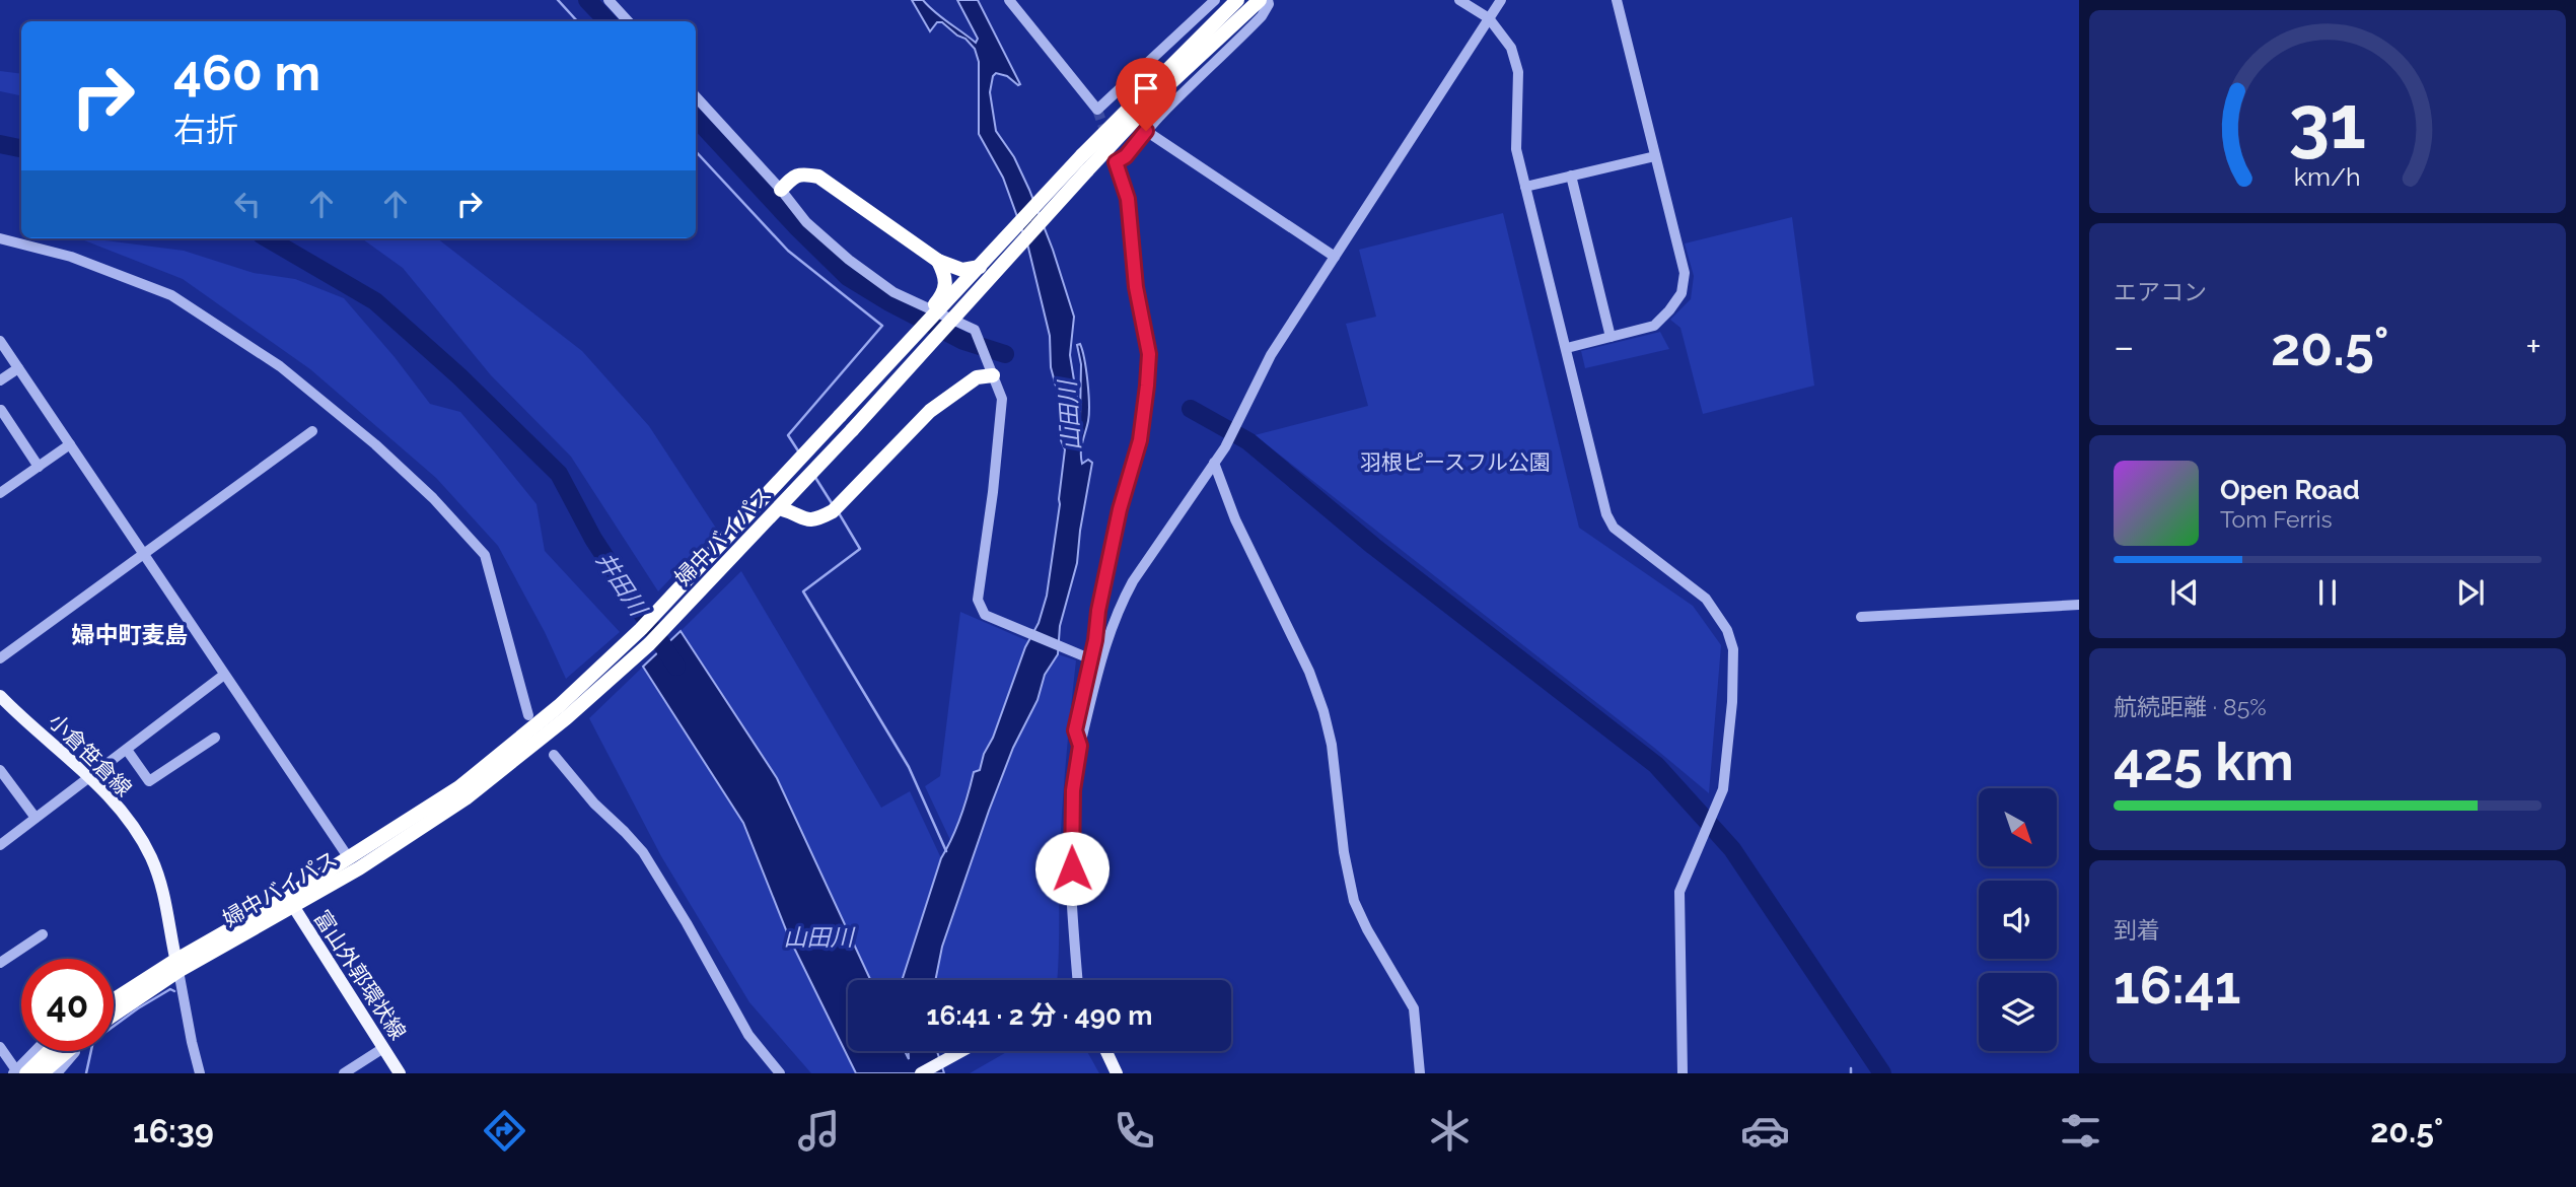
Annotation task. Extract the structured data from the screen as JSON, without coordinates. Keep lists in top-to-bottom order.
{
  "streets": {
    "highway": ["婦中バイパス"],
    "main road": ["小倉笹倉線", "富山外郭環状線"]
  },
  "crossings": [
    ["婦中バイパス", "小倉笹倉線"],
    ["婦中バイパス", "富山外郭環状線"]
  ],
  "districts": ["婦中町麦島"],
  "water": ["山田川", "井田川"],
  "parks": ["羽根ピースフル公園"],
  "north": "bottom right",
  "page": {
    "turn": ["460 m", "右折"],
    "tile": [
      "エアコン",
      ["航続距離 · 85%", "425 km"],
      ["到着", "16:41"]
    ],
    "heat": ["−", "20.5°", "+"],
    "song": ["Open Road", "Tom Ferris"],
    "limit": "40",
    "trip": "16:41 · 2 分 · 490 m",
    "tabs": ["16:39", "20.5°"],
    "gauge": ["31", "km/h"]
  }
}
